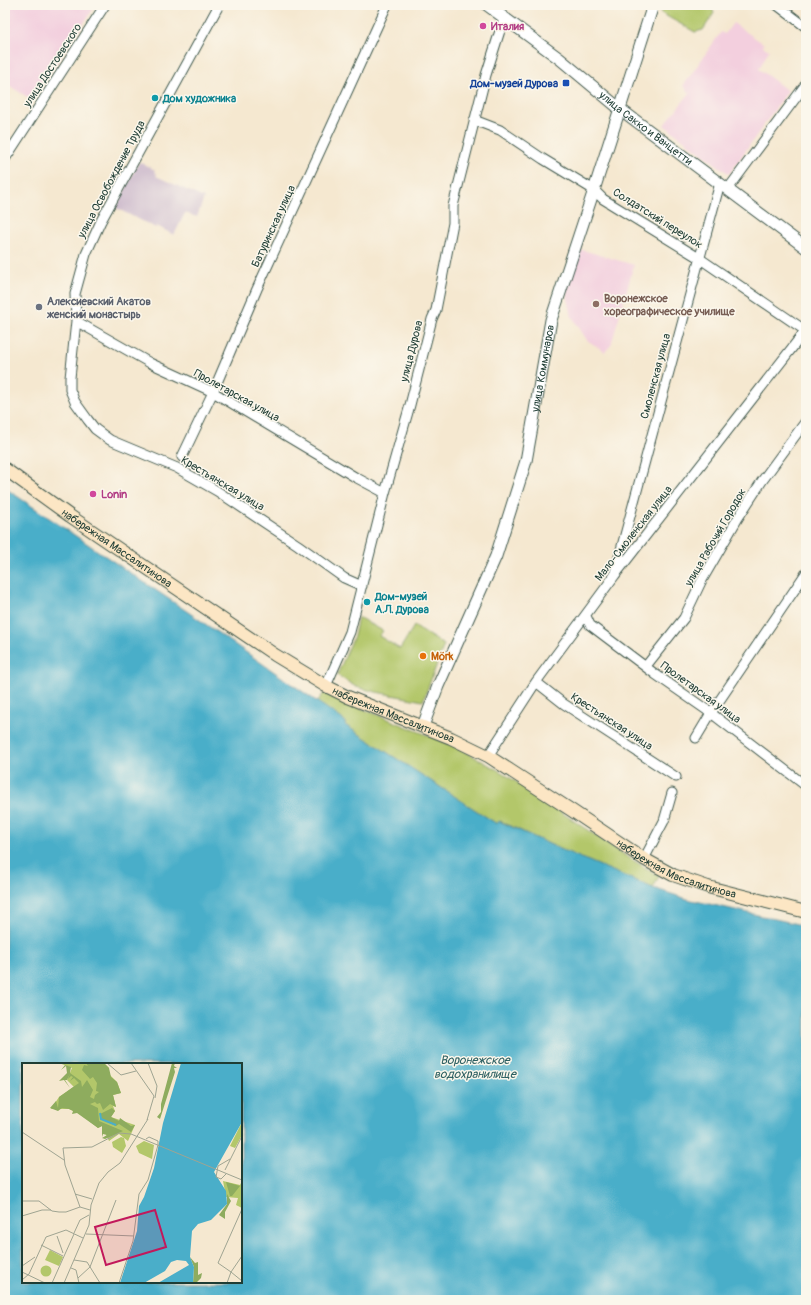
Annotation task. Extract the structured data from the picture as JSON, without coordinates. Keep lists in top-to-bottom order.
{
  "streets": {
    "main road": ["набережная Массалитинова"],
    "street": [
      "улица Достоевского",
      "улица Сакко и Ванцетти",
      "улица Освобождение Труда",
      "Солдатский переулок",
      "Батуринская улица",
      "улица Дурова",
      "улица Коммунаров",
      "Смоленская улица",
      "Пролетарская улица",
      "Крестьянская улица",
      "Мало-Смоленская улица",
      "улица Рабочий Городок"
    ]
  },
  "crossings": [
    ["улица Сакко и Ванцетти", "улица Дурова"],
    ["улица Сакко и Ванцетти", "улица Коммунаров"],
    ["улица Сакко и Ванцетти", "Смоленская улица"],
    ["улица Освобождение Труда", "Пролетарская улица"],
    ["улица Освобождение Труда", "Крестьянская улица"],
    ["Солдатский переулок", "улица Дурова"],
    ["Солдатский переулок", "улица Коммунаров"],
    ["Солдатский переулок", "Смоленская улица"],
    ["Солдатский переулок", "Мало-Смоленская улица"],
    ["Батуринская улица", "Пролетарская улица"],
    ["улица Дурова", "Пролетарская улица"],
    ["улица Дурова", "Крестьянская улица"],
    ["улица Дурова", "набережная Массалитинова"],
    ["улица Коммунаров", "набережная Массалитинова"],
    ["Смоленская улица", "Мало-Смоленская улица"],
    ["Пролетарская улица", "Мало-Смоленская улица"],
    ["Пролетарская улица", "улица Рабочий Городок"],
    ["Крестьянская улица", "Мало-Смоленская улица"],
    ["Мало-Смоленская улица", "набережная Массалитинова"]
  ],
  "water": ["Воронежское водохранилище"],
  "places": {
    "other": [
      "Италия",
      "Дом художника",
      "Воронежское хореографическое училище",
      "Алексиевский Акатов женский монастырь",
      "Lonin",
      "Дом-музей А.Л. Дурова",
      "Mörk"
    ],
    "transit": ["Дом-музей Дурова"]
  }
}
